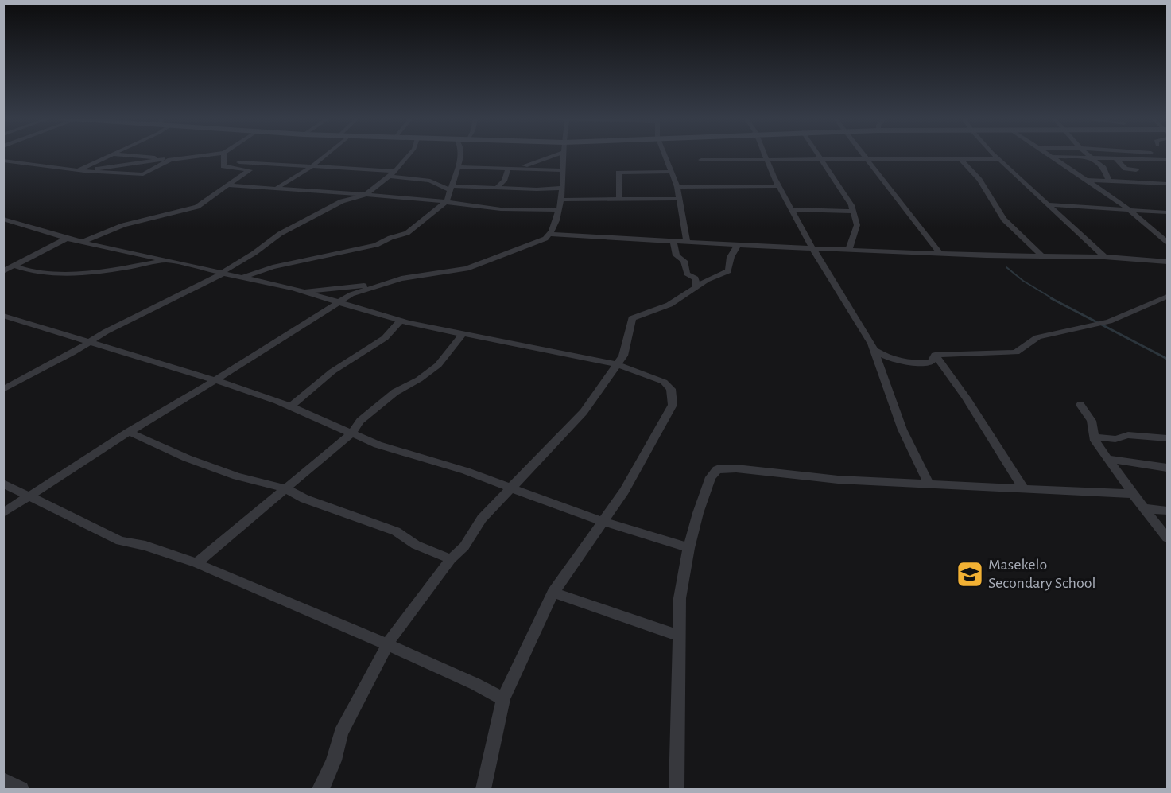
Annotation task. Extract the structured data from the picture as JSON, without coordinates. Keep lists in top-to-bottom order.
{
  "places": {
    "school or university": ["Masekelo Secondary School"]
  }
}
